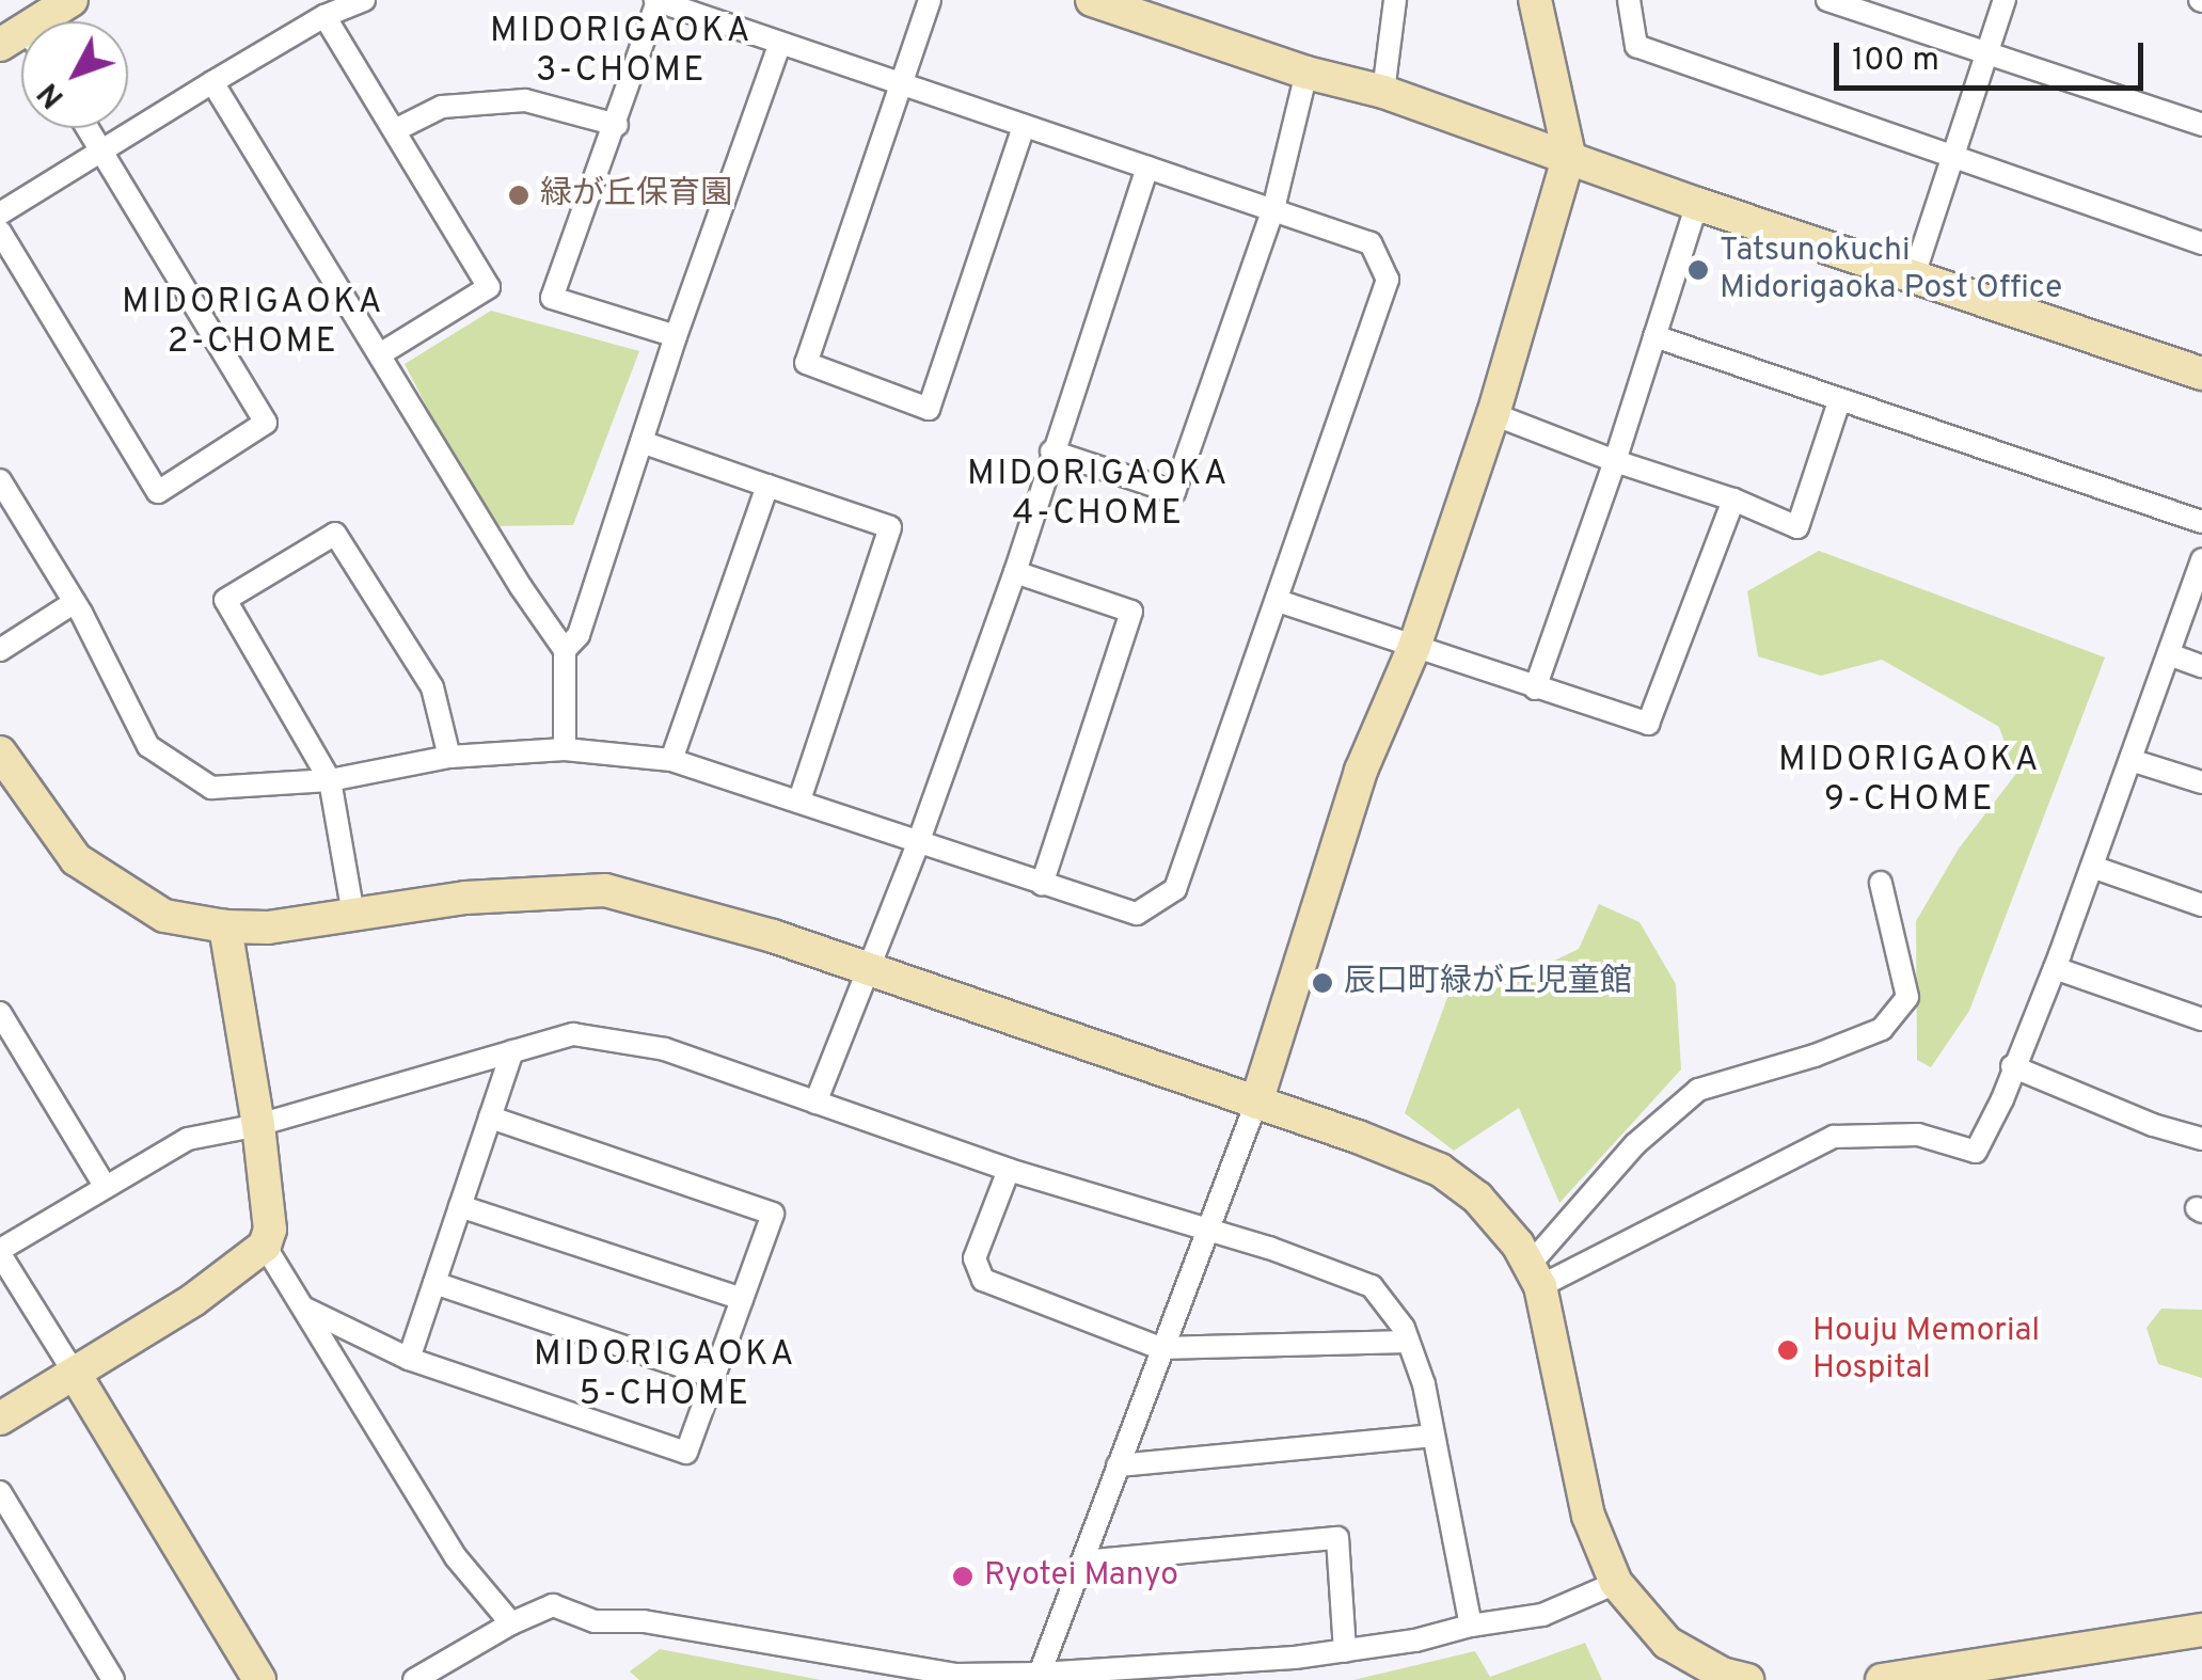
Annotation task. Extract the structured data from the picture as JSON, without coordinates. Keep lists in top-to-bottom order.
{
  "districts": [
    "MIDORIGAOKA 3-CHOME",
    "MIDORIGAOKA 2-CHOME",
    "MIDORIGAOKA 4-CHOME",
    "MIDORIGAOKA 9-CHOME",
    "MIDORIGAOKA 5-CHOME"
  ],
  "places": [
    "緑が丘保育園",
    "Tatsunokuchi Midorigaoka Post Office",
    "辰口町緑が丘児童館",
    "Houju Memorial Hospital",
    "Ryotei Manyo"
  ],
  "scale_bar": "100 m",
  "north": "bottom left"
}
